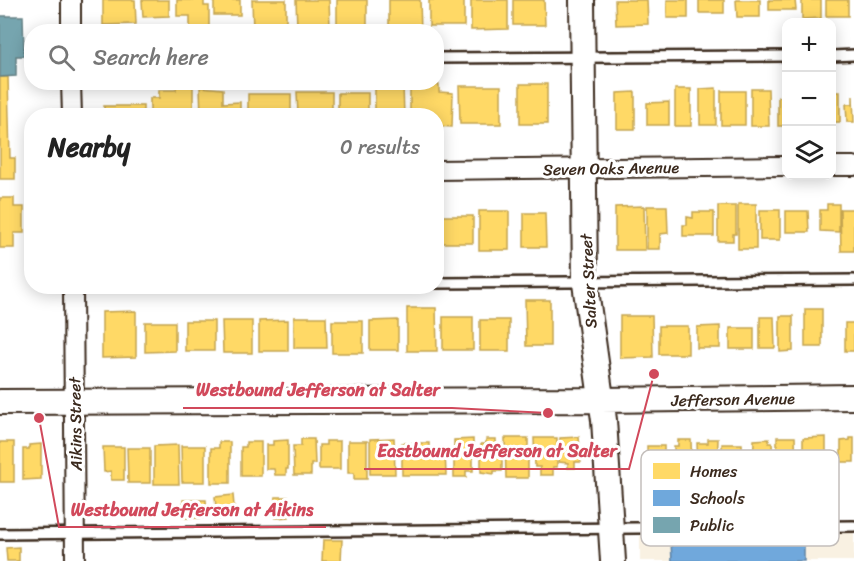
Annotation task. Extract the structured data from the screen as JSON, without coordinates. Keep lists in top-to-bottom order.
{
  "streets": {
    "street": [
      "Seven Oaks Avenue",
      "Salter Street",
      "Jefferson Avenue",
      "Aikins Street"
    ]
  },
  "crossings": [
    ["Seven Oaks Avenue", "Salter Street"],
    ["Salter Street", "Jefferson Avenue"],
    ["Jefferson Avenue", "Aikins Street"]
  ],
  "places": ["Eastbound Jefferson at Salter", "Westbound Jefferson at Salter", "Westbound Jefferson at Aikins"],
  "legend": ["Homes", "Schools", "Public"],
  "page": {
    "map_buttons": ["+", "−"],
    "search": "Search here",
    "heading": ["Nearby", "0 results"]
  }
}
